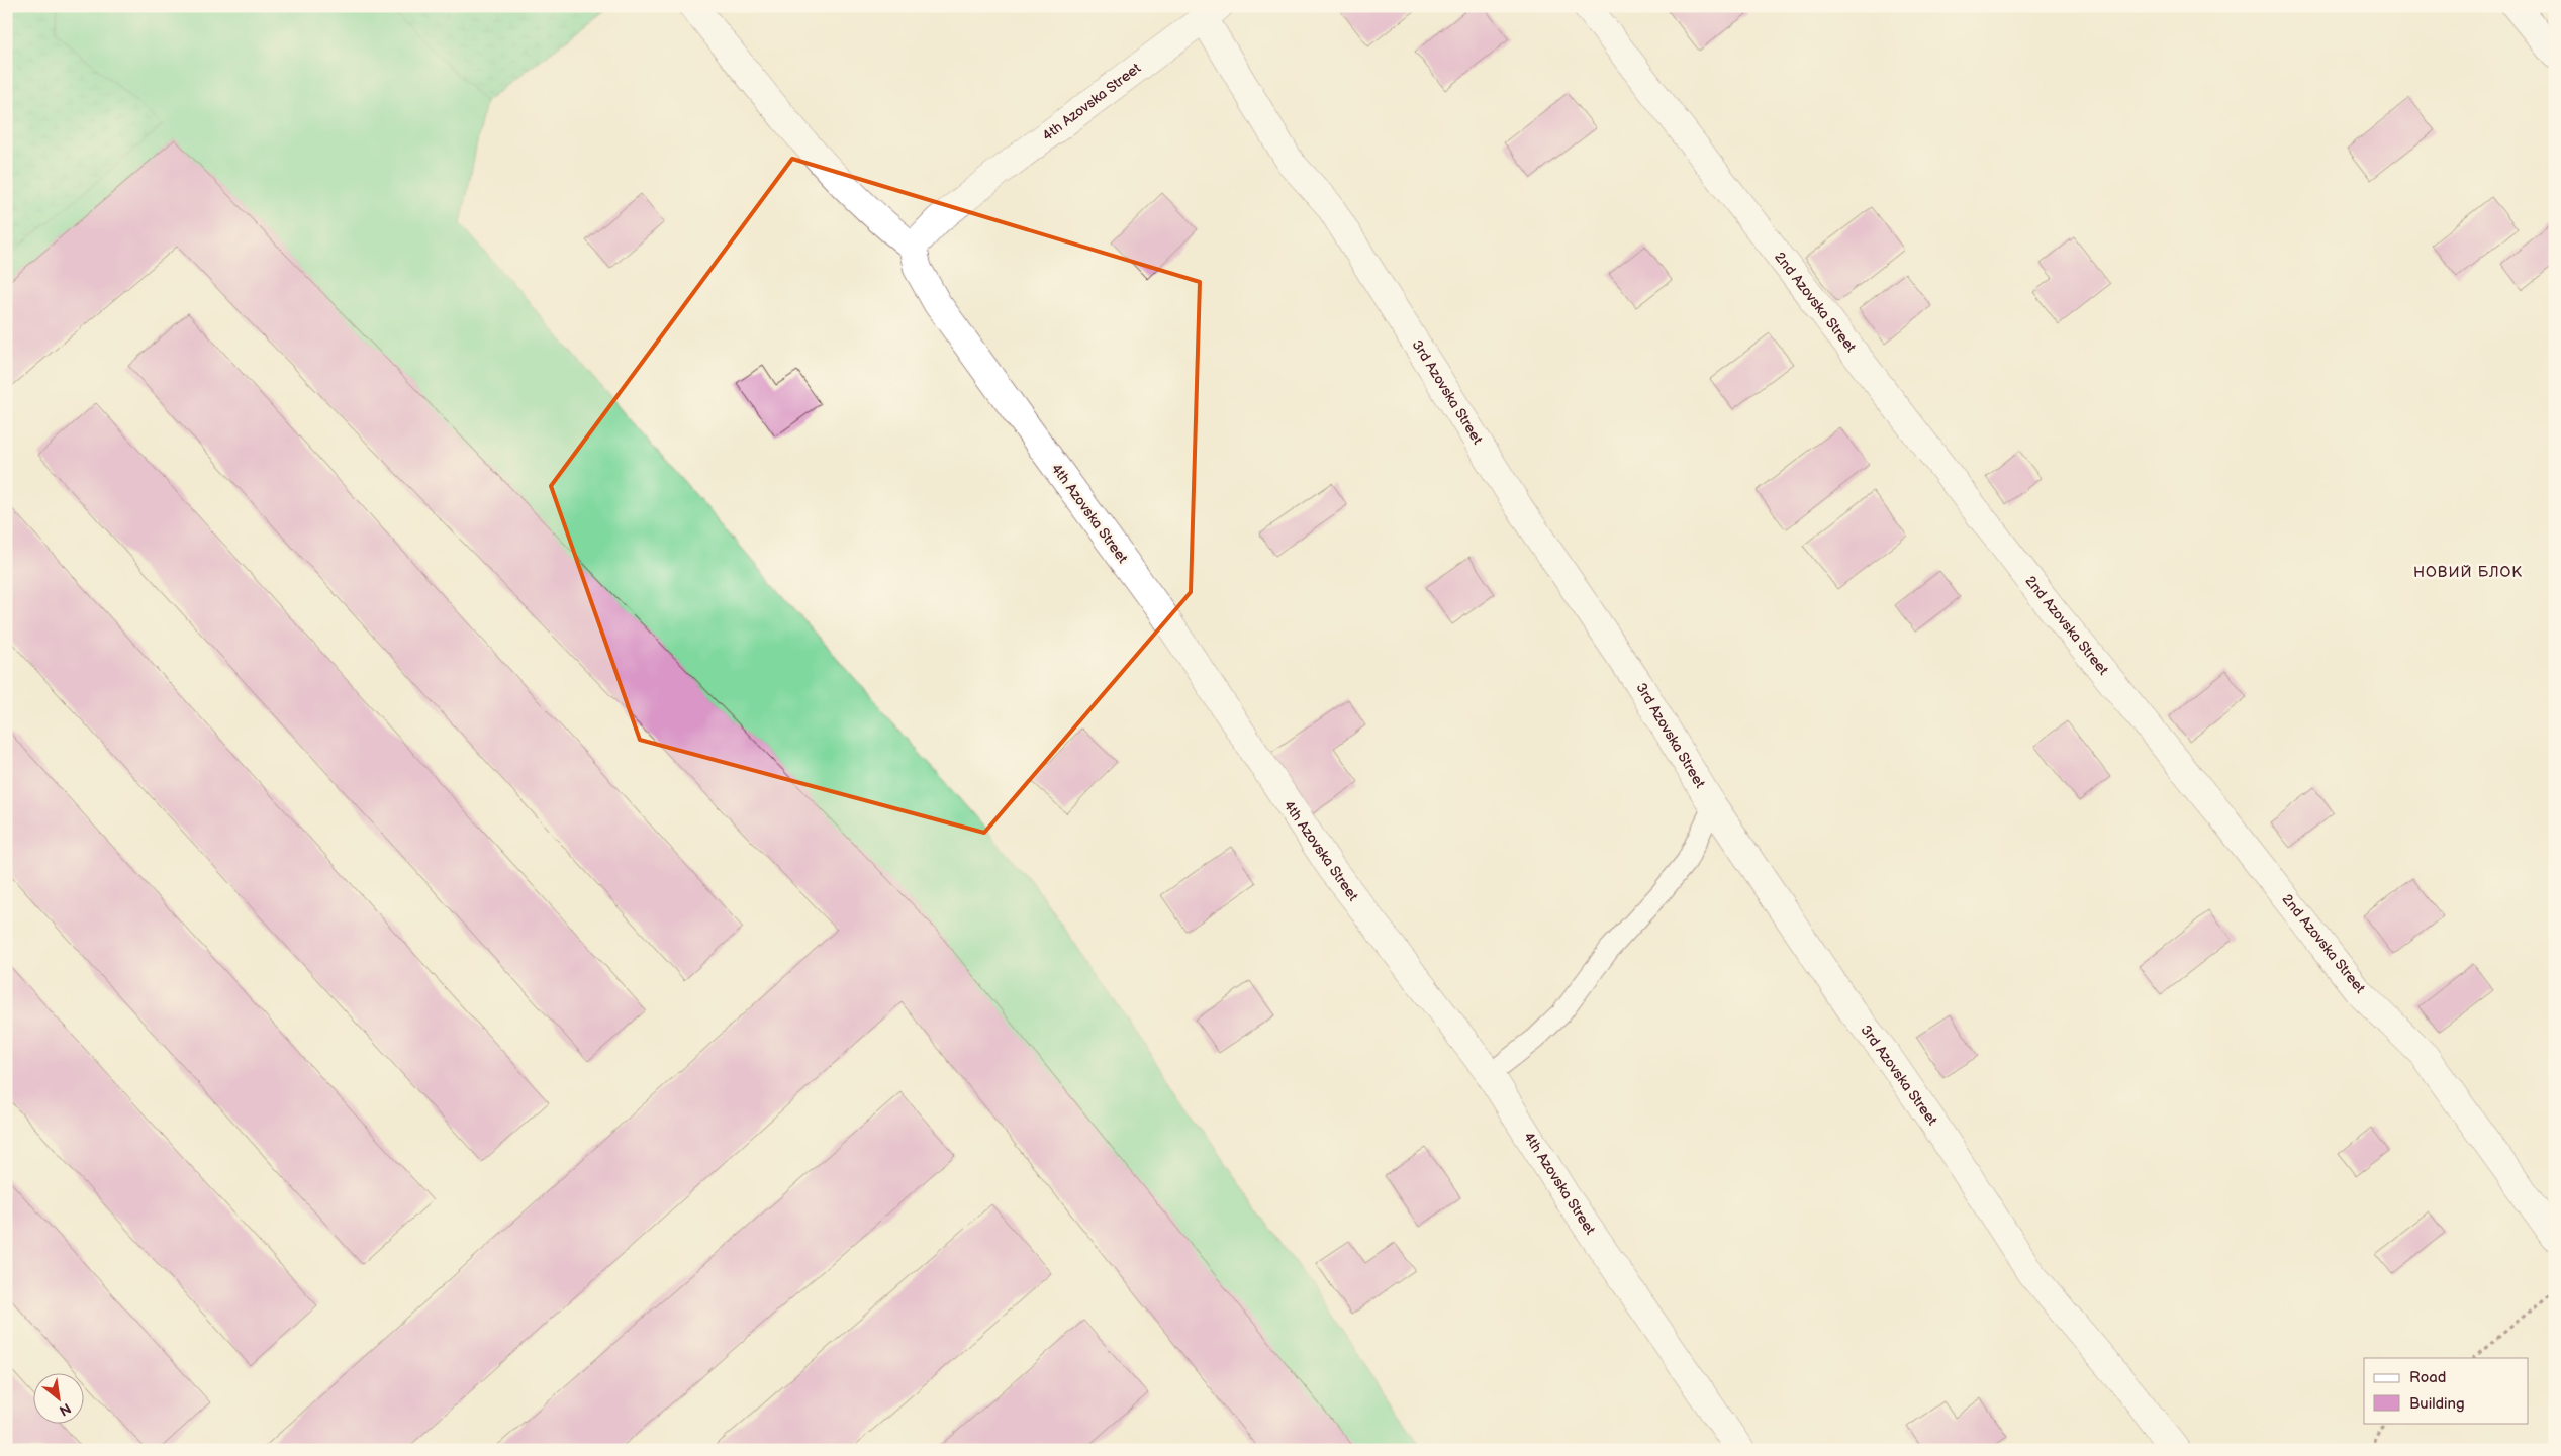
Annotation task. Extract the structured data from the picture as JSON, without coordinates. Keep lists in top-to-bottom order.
{
  "streets": {
    "street": ["4th Azovska Street", "2nd Azovska Street", "3rd Azovska Street"]
  },
  "crossings": [
    ["4th Azovska Street", "3rd Azovska Street"]
  ],
  "districts": ["НОВИЙ БЛОК"],
  "legend": ["Road", "Building"],
  "north": "bottom right"
}
